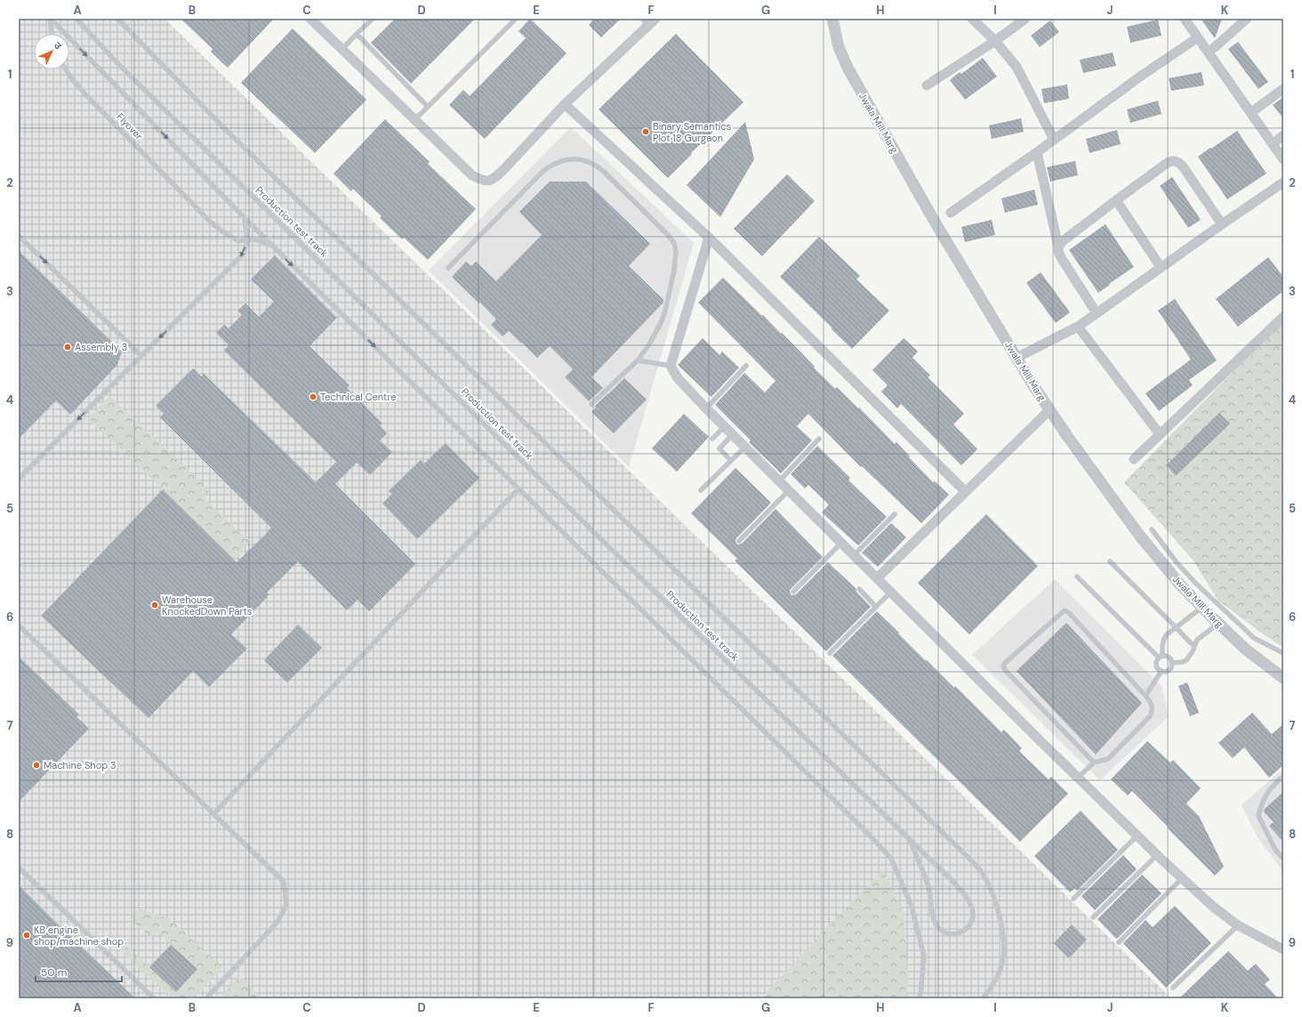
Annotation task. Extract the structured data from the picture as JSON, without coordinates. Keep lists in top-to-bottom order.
{
  "streets": {
    "street": ["Jwala Mill Marg"],
    "lane": ["Flyover", "Production test track"]
  },
  "places": [
    "Binary Semantics Plot 18 Gurgaon",
    "Assembly 3",
    "Technical Centre",
    "Warehouse KnockedDown Parts",
    "Machine Shop 3",
    "KB engine shop/machine shop"
  ],
  "scale_bar": "50 m",
  "north": "top right",
  "grid": {
    "columns": [
      "A",
      "B",
      "C",
      "D",
      "E",
      "F",
      "G",
      "H",
      "I",
      "J",
      "K"
    ],
    "rows": [
      "1",
      "2",
      "3",
      "4",
      "5",
      "6",
      "7",
      "8",
      "9"
    ]
  }
}
